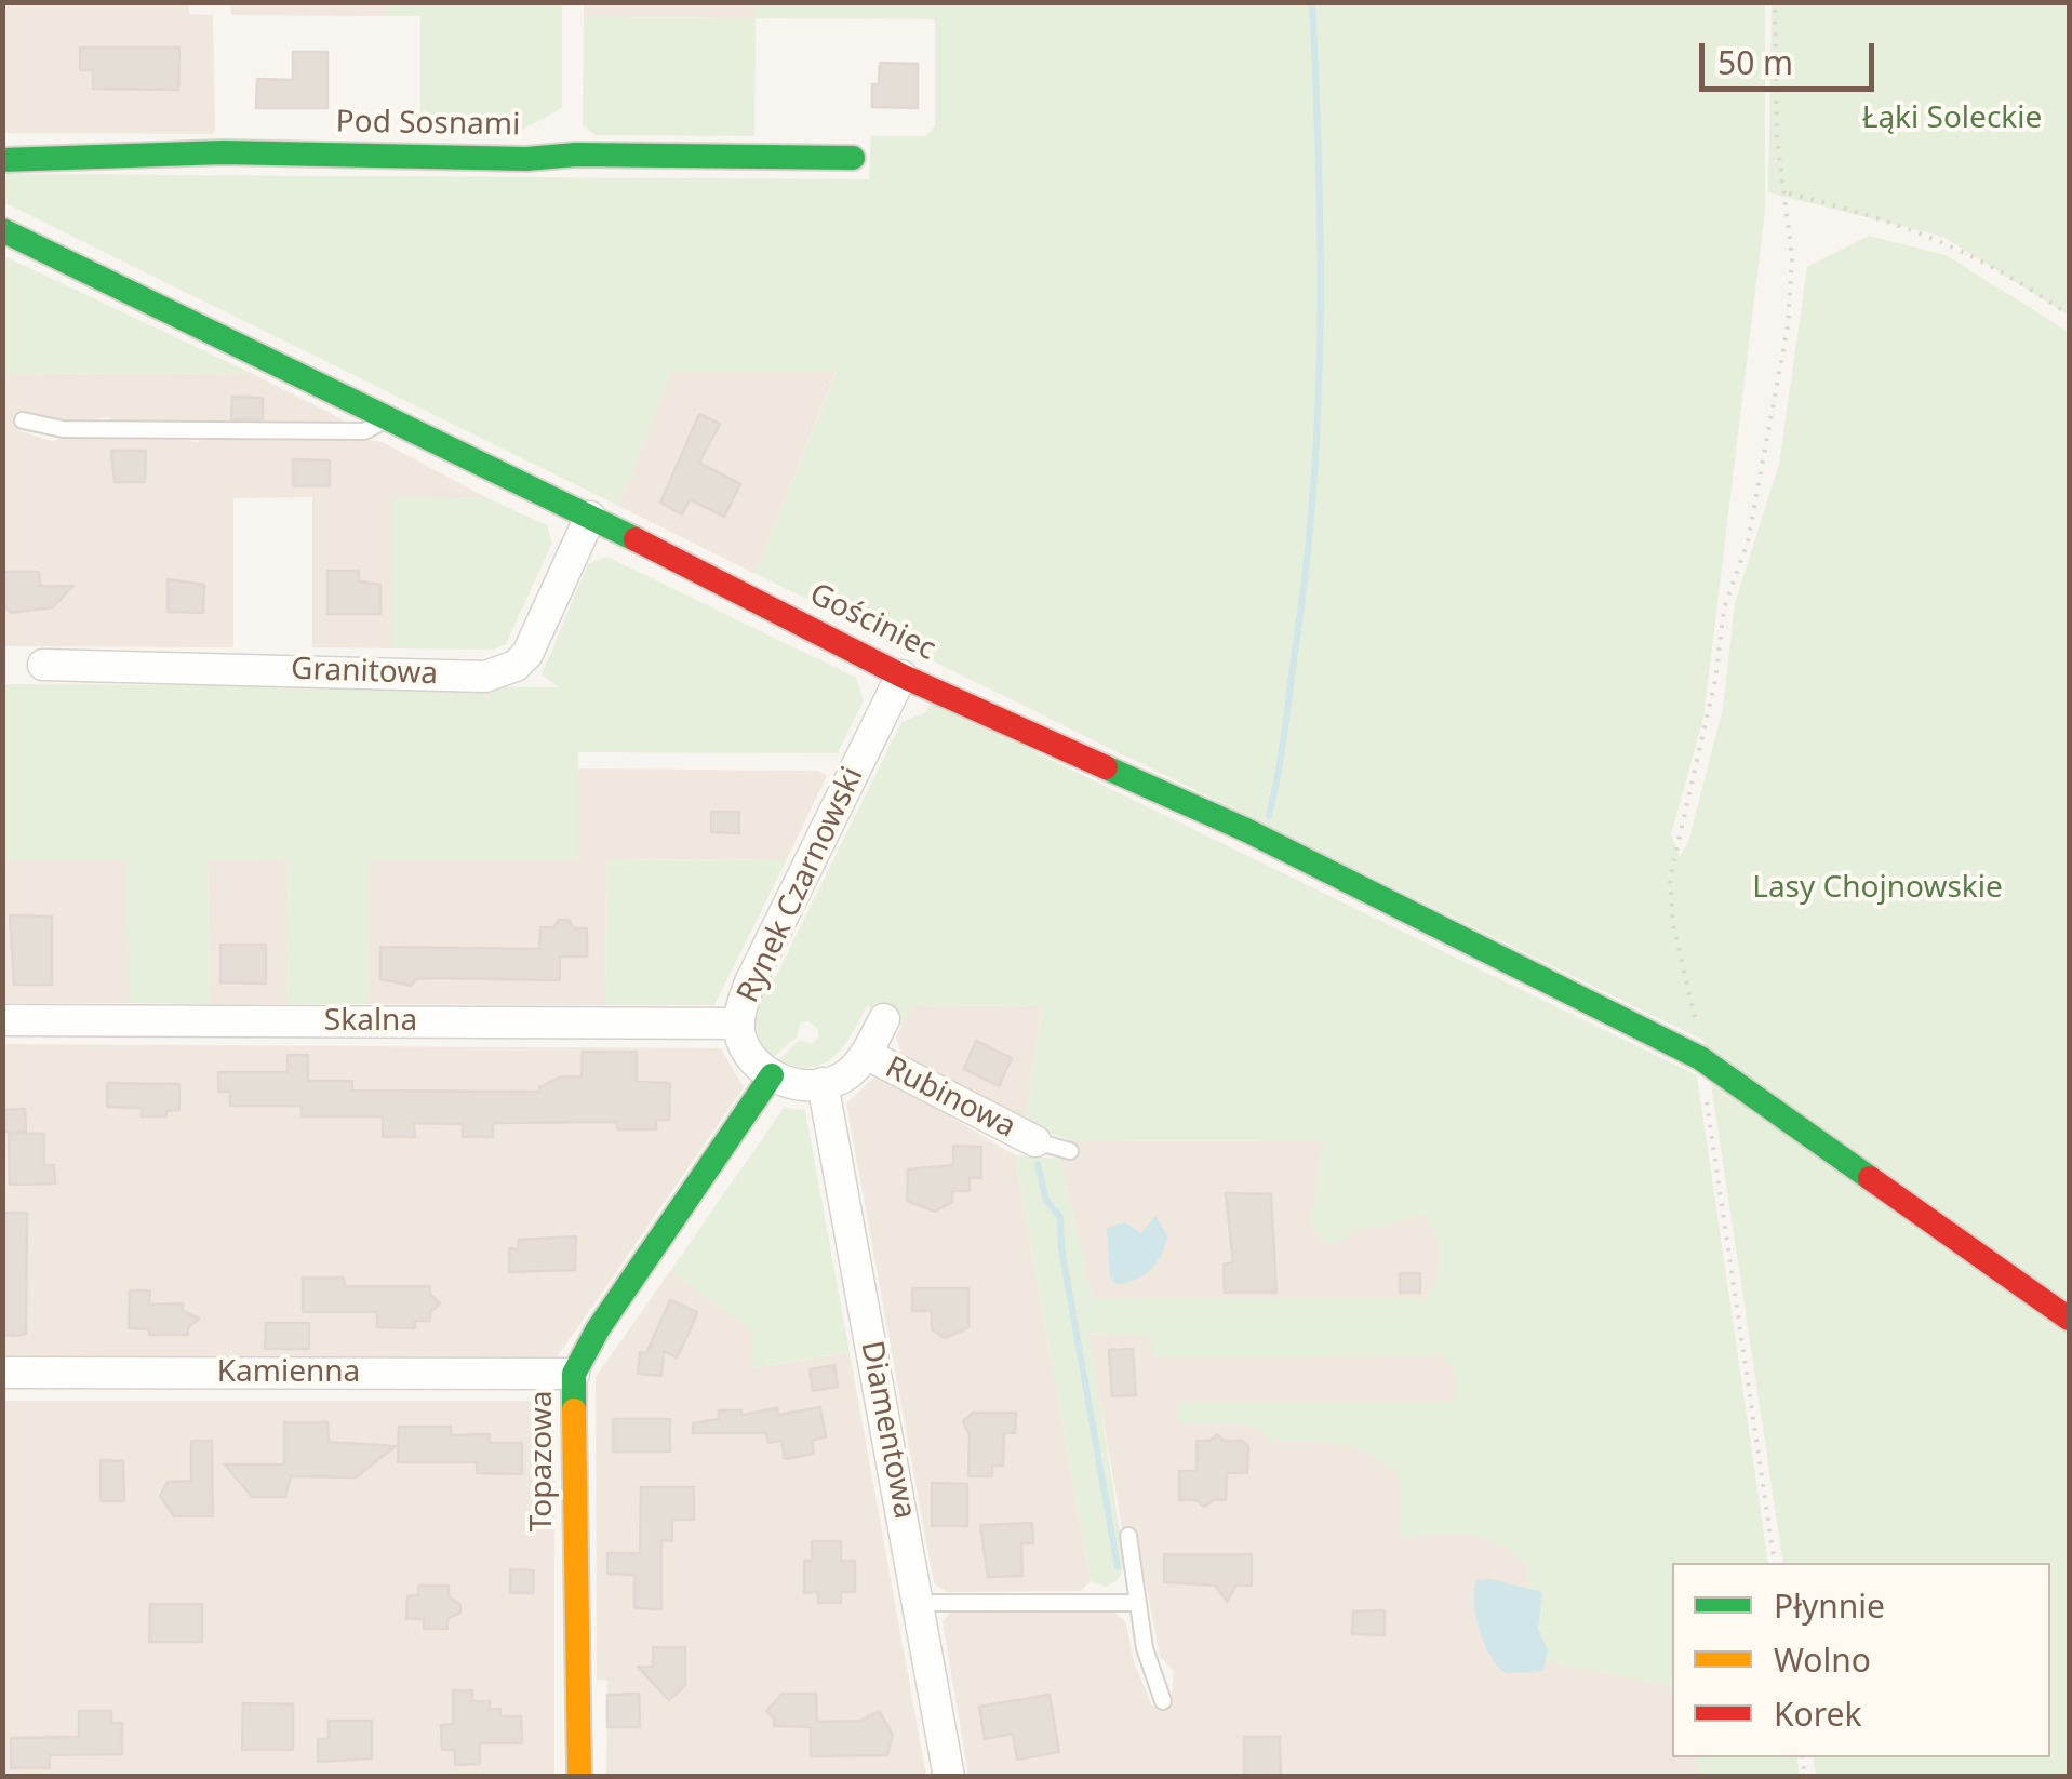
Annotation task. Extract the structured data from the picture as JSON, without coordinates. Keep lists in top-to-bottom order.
{
  "streets": {
    "street": [
      "Pod Sosnami",
      "Gościniec",
      "Granitowa",
      "Rynek Czarnowski",
      "Skalna",
      "Rubinowa",
      "Kamienna",
      "Diamentowa",
      "Topazowa"
    ]
  },
  "crossings": [
    ["Gościniec", "Granitowa"],
    ["Gościniec", "Rynek Czarnowski"],
    ["Rynek Czarnowski", "Skalna"],
    ["Rynek Czarnowski", "Topazowa"],
    ["Kamienna", "Topazowa"]
  ],
  "parks": ["Łąki Soleckie", "Lasy Chojnowskie"],
  "legend": ["Płynnie", "Wolno", "Korek"],
  "scale_bar": "50 m"
}
